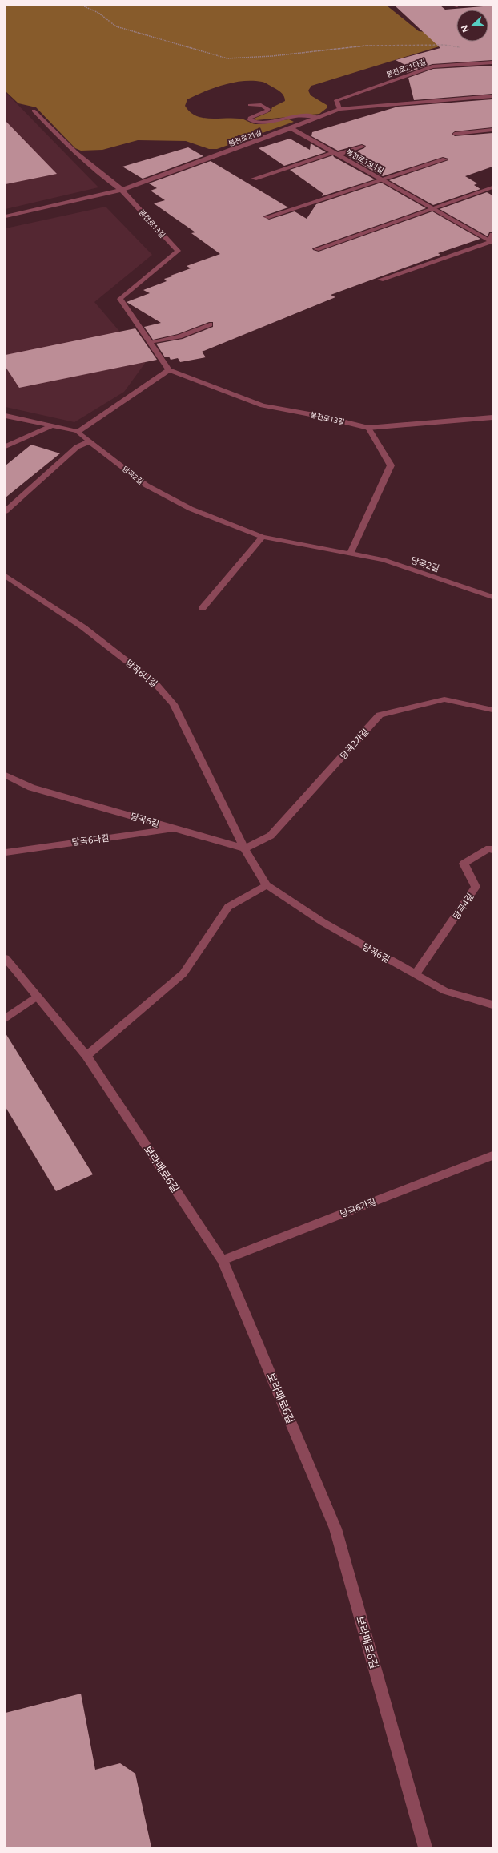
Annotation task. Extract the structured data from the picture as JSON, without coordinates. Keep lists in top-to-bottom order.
{
  "streets": {
    "street": [
      "봉천로21다길",
      "봉천로21길",
      "봉천로13나길",
      "봉천로13길",
      "당곡2길",
      "당곡6나길",
      "당곡2가길",
      "당곡6길",
      "당곡6다길",
      "당곡4길",
      "보라매로6길",
      "당곡6가길"
    ]
  },
  "crossings": [
    ["봉천로21다길", "봉천로21길"],
    ["봉천로21길", "봉천로13나길"],
    ["봉천로21길", "봉천로13길"],
    ["당곡6나길", "당곡2가길"],
    ["당곡6나길", "당곡6길"],
    ["당곡2가길", "당곡6길"],
    ["당곡6길", "당곡6다길"],
    ["당곡6길", "당곡4길"],
    ["보라매로6길", "당곡6가길"]
  ],
  "north": "left"
}
